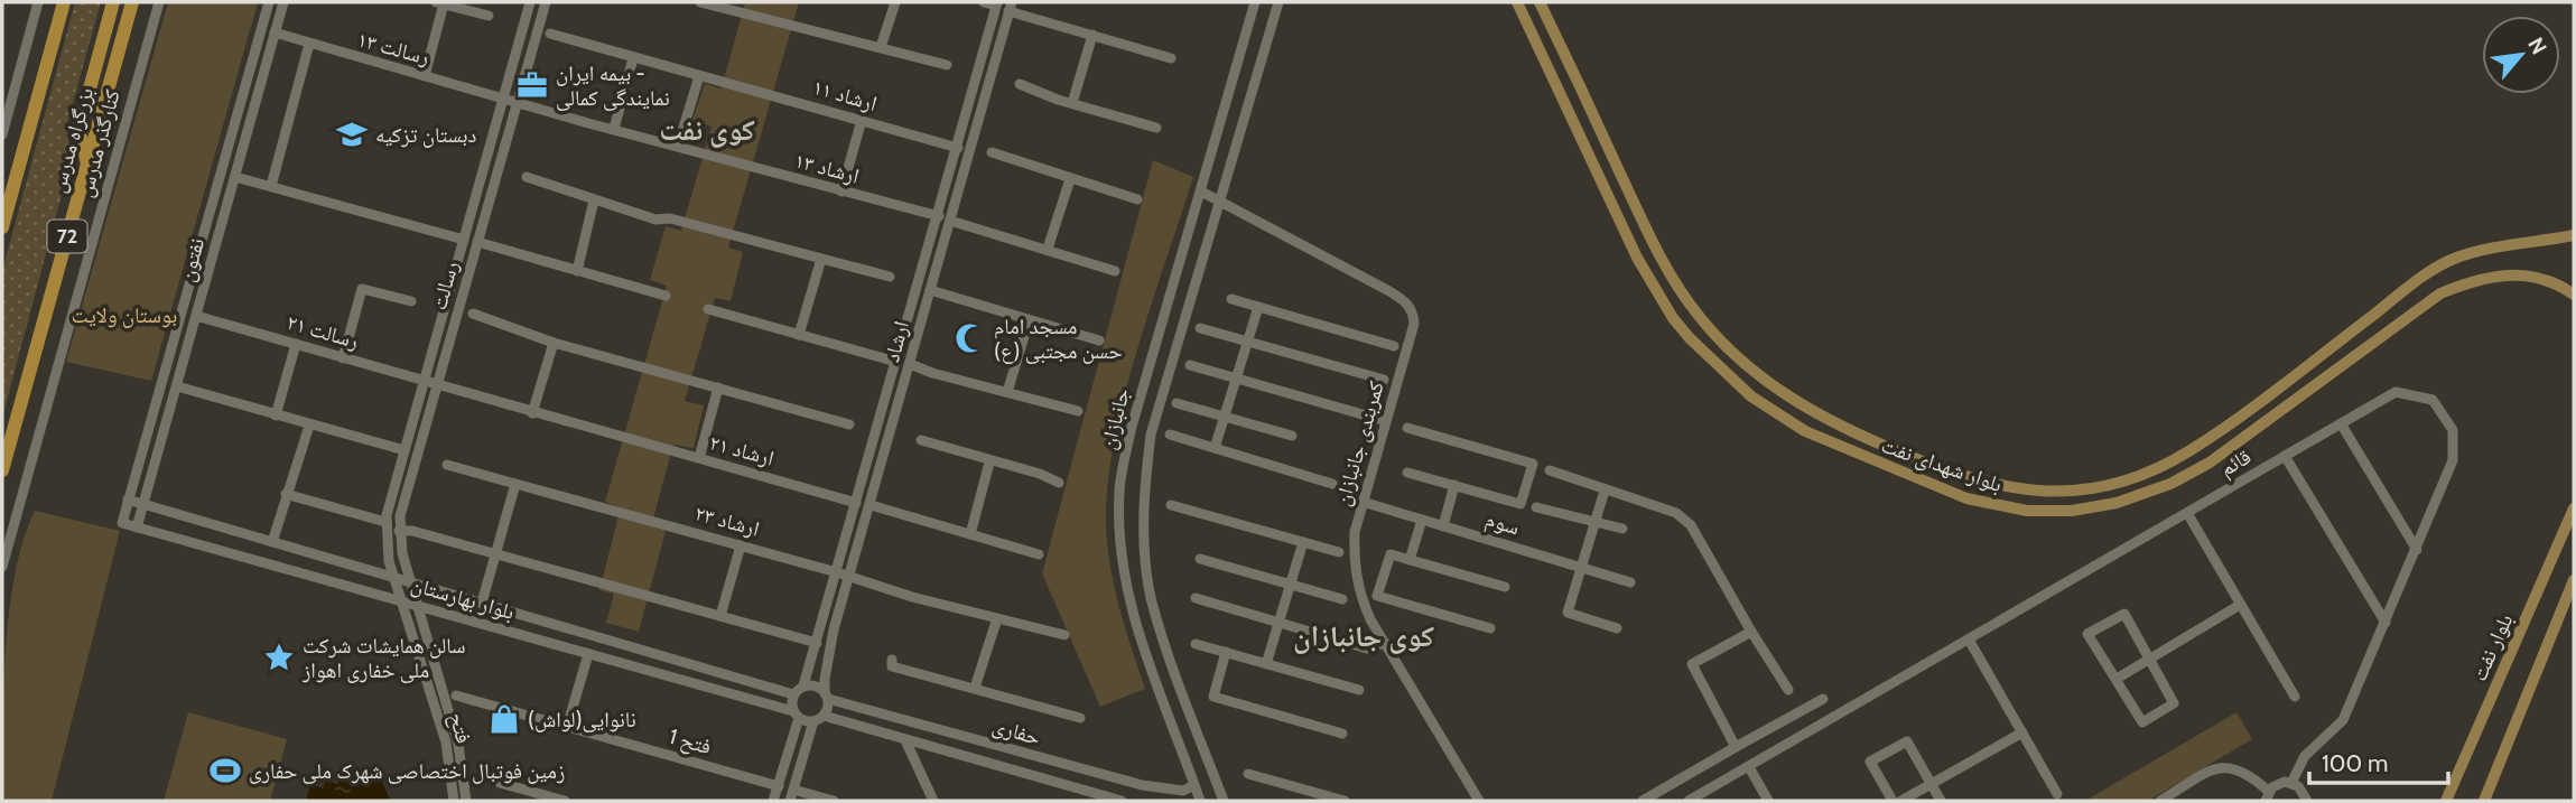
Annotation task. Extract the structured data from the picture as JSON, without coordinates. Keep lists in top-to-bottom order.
{
  "streets": {
    "highway": ["بزرگراه مدرس", "72"],
    "main road": ["بلوار شهدای نفت", "بلوار نفت"],
    "street": [
      "رسالت ۱۳",
      "ارشاد ۱۱",
      "کنارگذر مدرس",
      "ارشاد ۱۳",
      "نفتون",
      "رسالت",
      "رسالت ۲۱",
      "ارشاد",
      "جانبازان",
      "کمربندی جانبازان",
      "ارشاد ۲۱",
      "قائم",
      "ارشاد ۲۳",
      "سوم",
      "بلوار بهارستان",
      "فتح",
      "حفاری",
      "فتح 1"
    ]
  },
  "crossings": [
    ["رسالت ۱۳", "ارشاد ۱۳"],
    ["رسالت ۱۳", "نفتون"],
    ["رسالت ۱۳", "رسالت"],
    ["ارشاد ۱۱", "ارشاد"],
    ["ارشاد ۱۳", "ارشاد"],
    ["نفتون", "رسالت ۲۱"],
    ["نفتون", "بلوار بهارستان"],
    ["رسالت", "رسالت ۲۱"],
    ["رسالت", "بلوار بهارستان"],
    ["رسالت", "فتح"],
    ["رسالت ۲۱", "ارشاد ۲۱"],
    ["ارشاد", "ارشاد ۲۱"],
    ["ارشاد", "ارشاد ۲۳"],
    ["ارشاد", "بلوار بهارستان"],
    ["ارشاد", "حفاری"],
    ["جانبازان", "کمربندی جانبازان"],
    ["جانبازان", "حفاری"],
    ["کمربندی جانبازان", "سوم"],
    ["بلوار بهارستان", "فتح"],
    ["بلوار بهارستان", "حفاری"]
  ],
  "districts": ["کوی نفت", "کوی جانبازان"],
  "parks": ["بوستان ولایت"],
  "places": {
    "office": ["بیمه ایران - نمایندگى کمالى"],
    "school or university": ["دبستان تزکیه"],
    "mosque": ["مسجد امام حسن مجتبی (ع)"],
    "place": ["سالن همایشات شرکت ملی خفاری اهواز"],
    "shop": ["نانوایى(لواش)"],
    "sports": ["زمین فوتبال اختصاصی شهرک ملی حفاری"]
  },
  "scale_bar": "100 m",
  "north": "top right"
}
